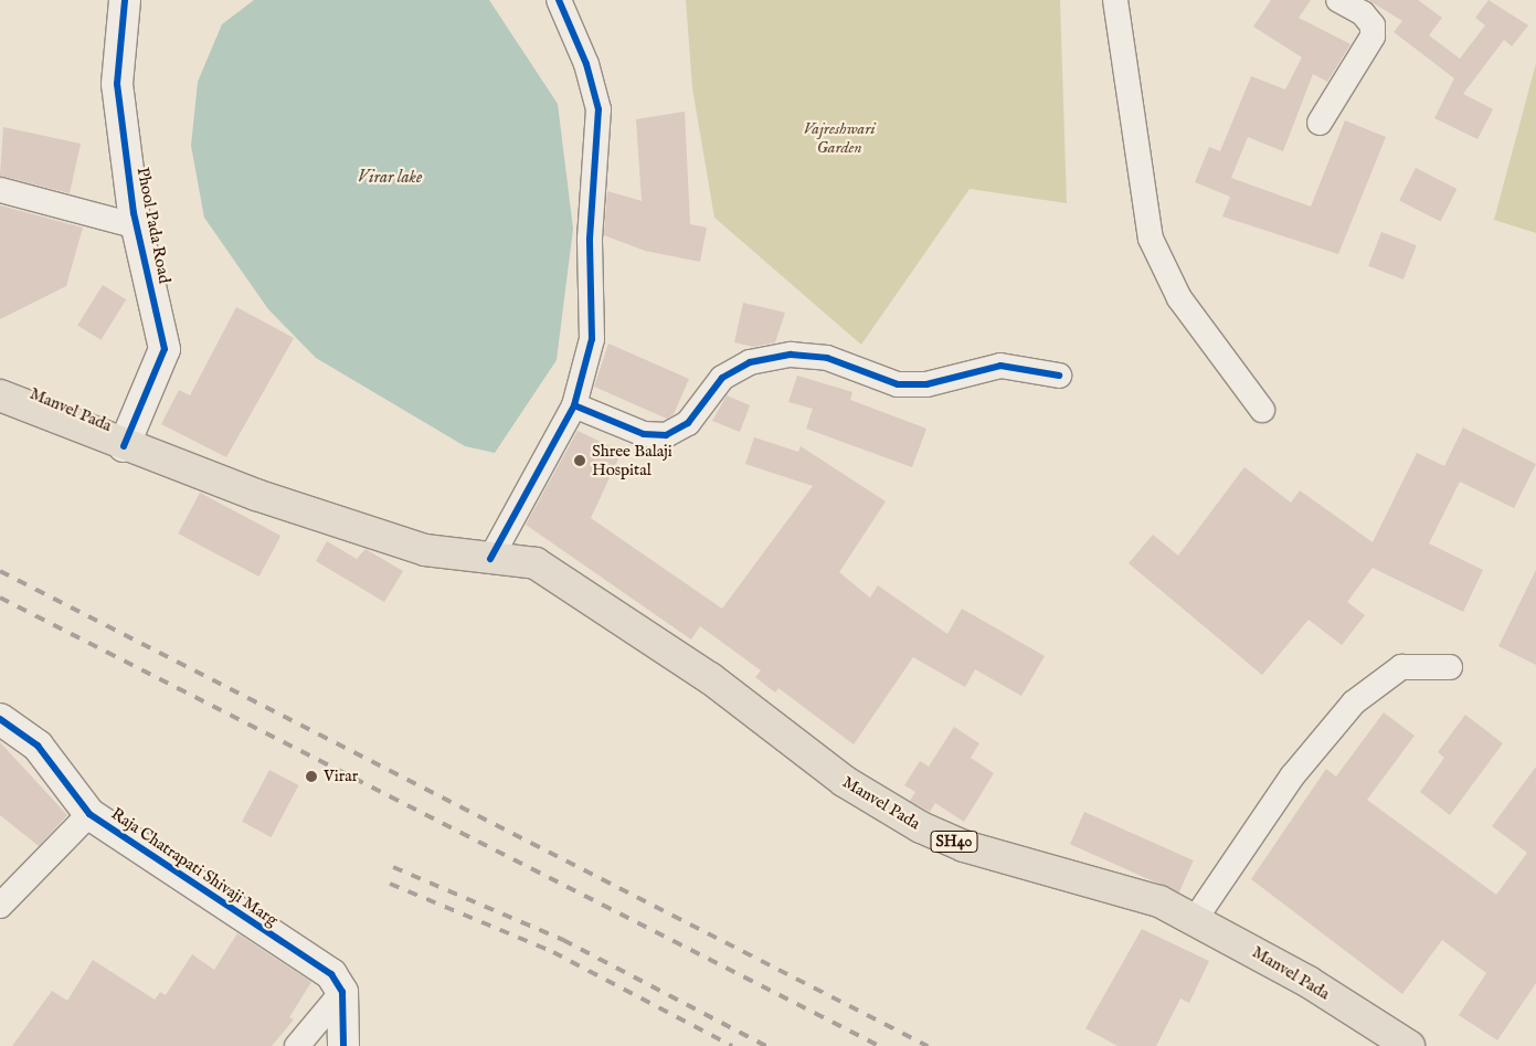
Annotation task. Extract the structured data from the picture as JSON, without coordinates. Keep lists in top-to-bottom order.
{
  "streets": {
    "main road": ["Manvel Pada", "SH40"],
    "street": ["Phool Pada Road", "Raja Chatrapati Shivaji Marg"]
  },
  "crossings": [
    ["Phool Pada Road", "Manvel Pada"]
  ],
  "water": ["Virar lake"],
  "parks": ["Vajreshwari Garden"],
  "places": ["Shree Balaji Hospital", "Virar"]
}
